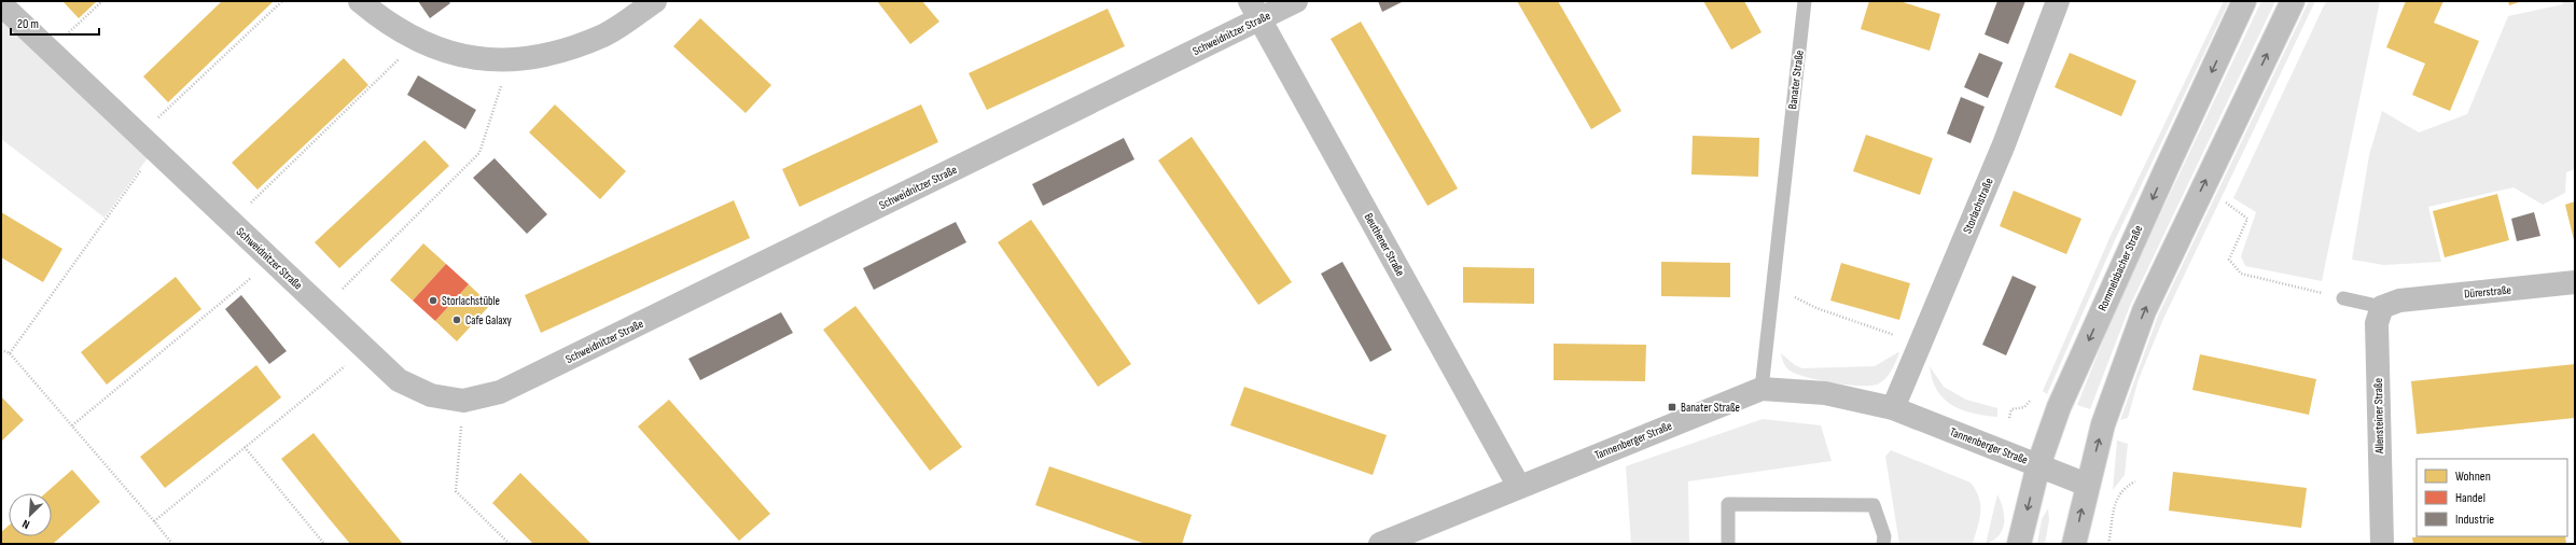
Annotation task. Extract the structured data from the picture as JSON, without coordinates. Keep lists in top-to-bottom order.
{
  "streets": {
    "street": [
      "Schweidnitzer Straße",
      "Storlachstraße",
      "Beuthener Straße",
      "Rommelsbacher Straße",
      "Dürerstraße",
      "Allensteiner Straße",
      "Tannenberger Straße"
    ],
    "lane": ["Banater Straße"]
  },
  "crossings": [
    ["Schweidnitzer Straße", "Beuthener Straße"],
    ["Banater Straße", "Tannenberger Straße"],
    ["Storlachstraße", "Tannenberger Straße"],
    ["Beuthener Straße", "Tannenberger Straße"],
    ["Rommelsbacher Straße", "Tannenberger Straße"],
    ["Dürerstraße", "Allensteiner Straße"]
  ],
  "places": {
    "other": ["Storlachstüble", "Cafe Galaxy"],
    "transit": ["Banater Straße"]
  },
  "legend": ["Wohnen", "Handel", "Industrie"],
  "scale_bar": "20 m",
  "north": "bottom left"
}
